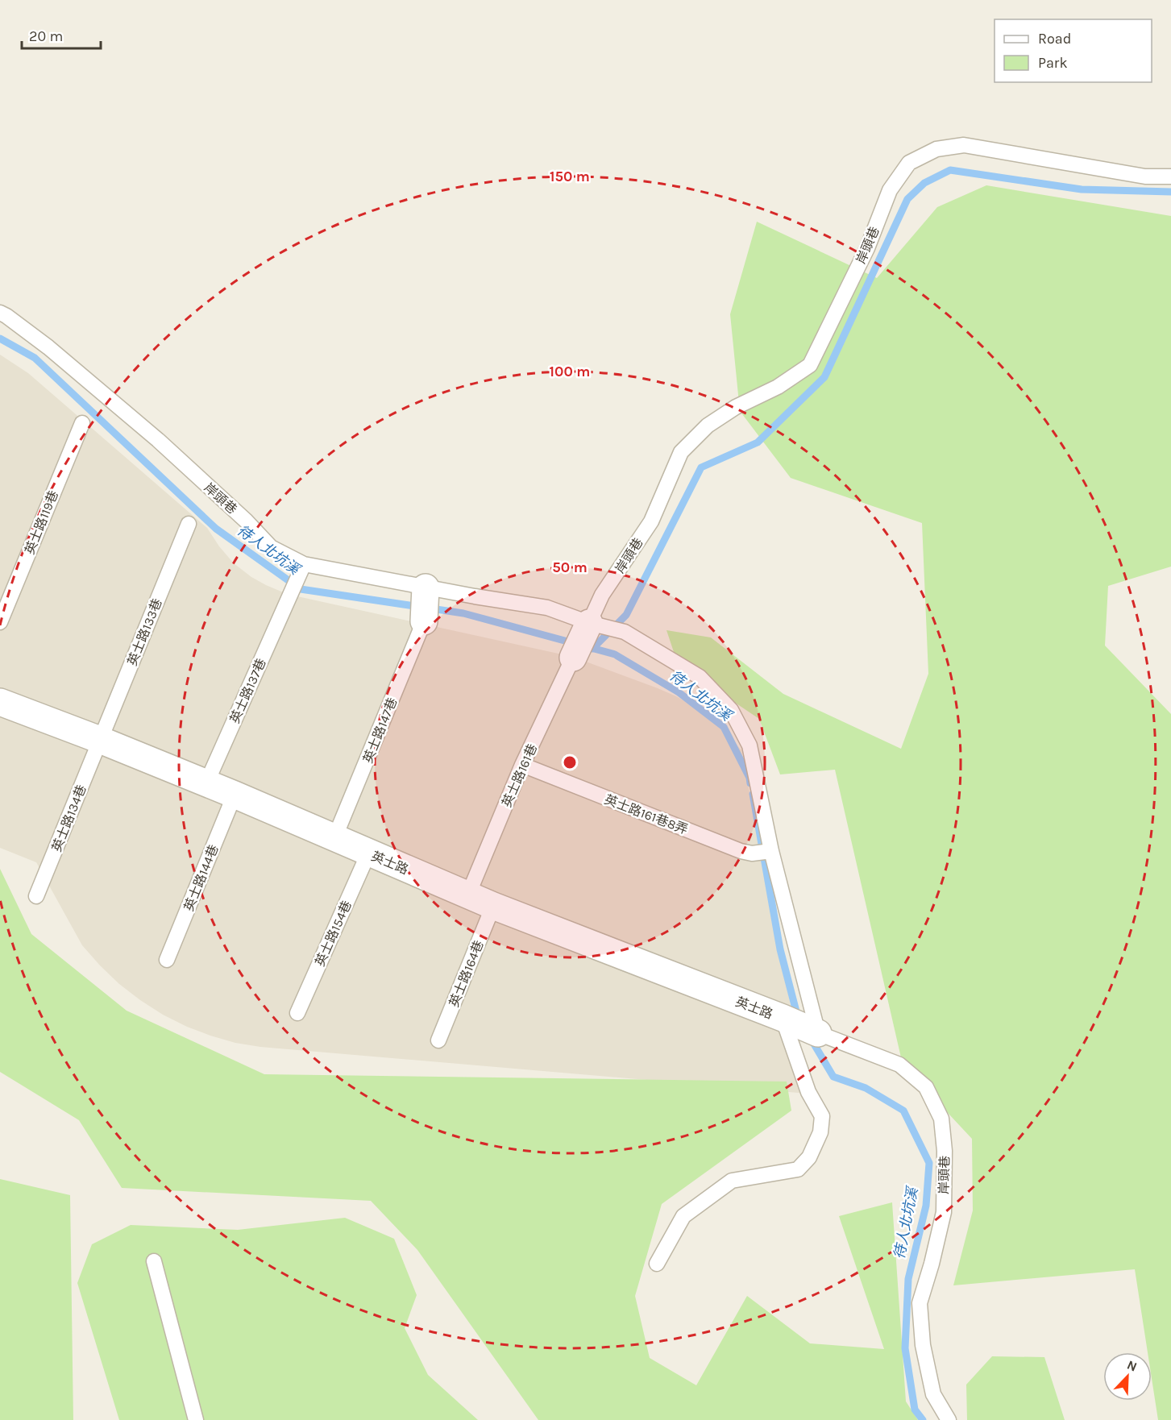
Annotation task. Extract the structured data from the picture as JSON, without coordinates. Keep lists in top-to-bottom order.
{
  "streets": {
    "street": ["岸頭巷", "英士路"],
    "lane": [
      "英士路119巷",
      "英士路133巷",
      "英士路137巷",
      "英士路147巷",
      "英士路161巷",
      "英士路161巷8弄",
      "英士路134巷",
      "英士路144巷",
      "英士路154巷",
      "英士路164巷"
    ]
  },
  "crossings": [
    ["岸頭巷", "英士路137巷"],
    ["岸頭巷", "英士路"],
    ["英士路133巷", "英士路134巷"],
    ["英士路133巷", "英士路"],
    ["英士路137巷", "英士路"],
    ["英士路147巷", "英士路"],
    ["英士路161巷", "英士路161巷8弄"],
    ["英士路161巷", "英士路"],
    ["英士路134巷", "英士路"],
    ["英士路", "英士路144巷"],
    ["英士路", "英士路154巷"],
    ["英士路", "英士路164巷"]
  ],
  "water": ["待人北坑溪"],
  "legend": ["Road", "Park"],
  "scale_bar": "20 m",
  "north": "top right",
  "rings": ["150 m", "100 m", "50 m"]
}
